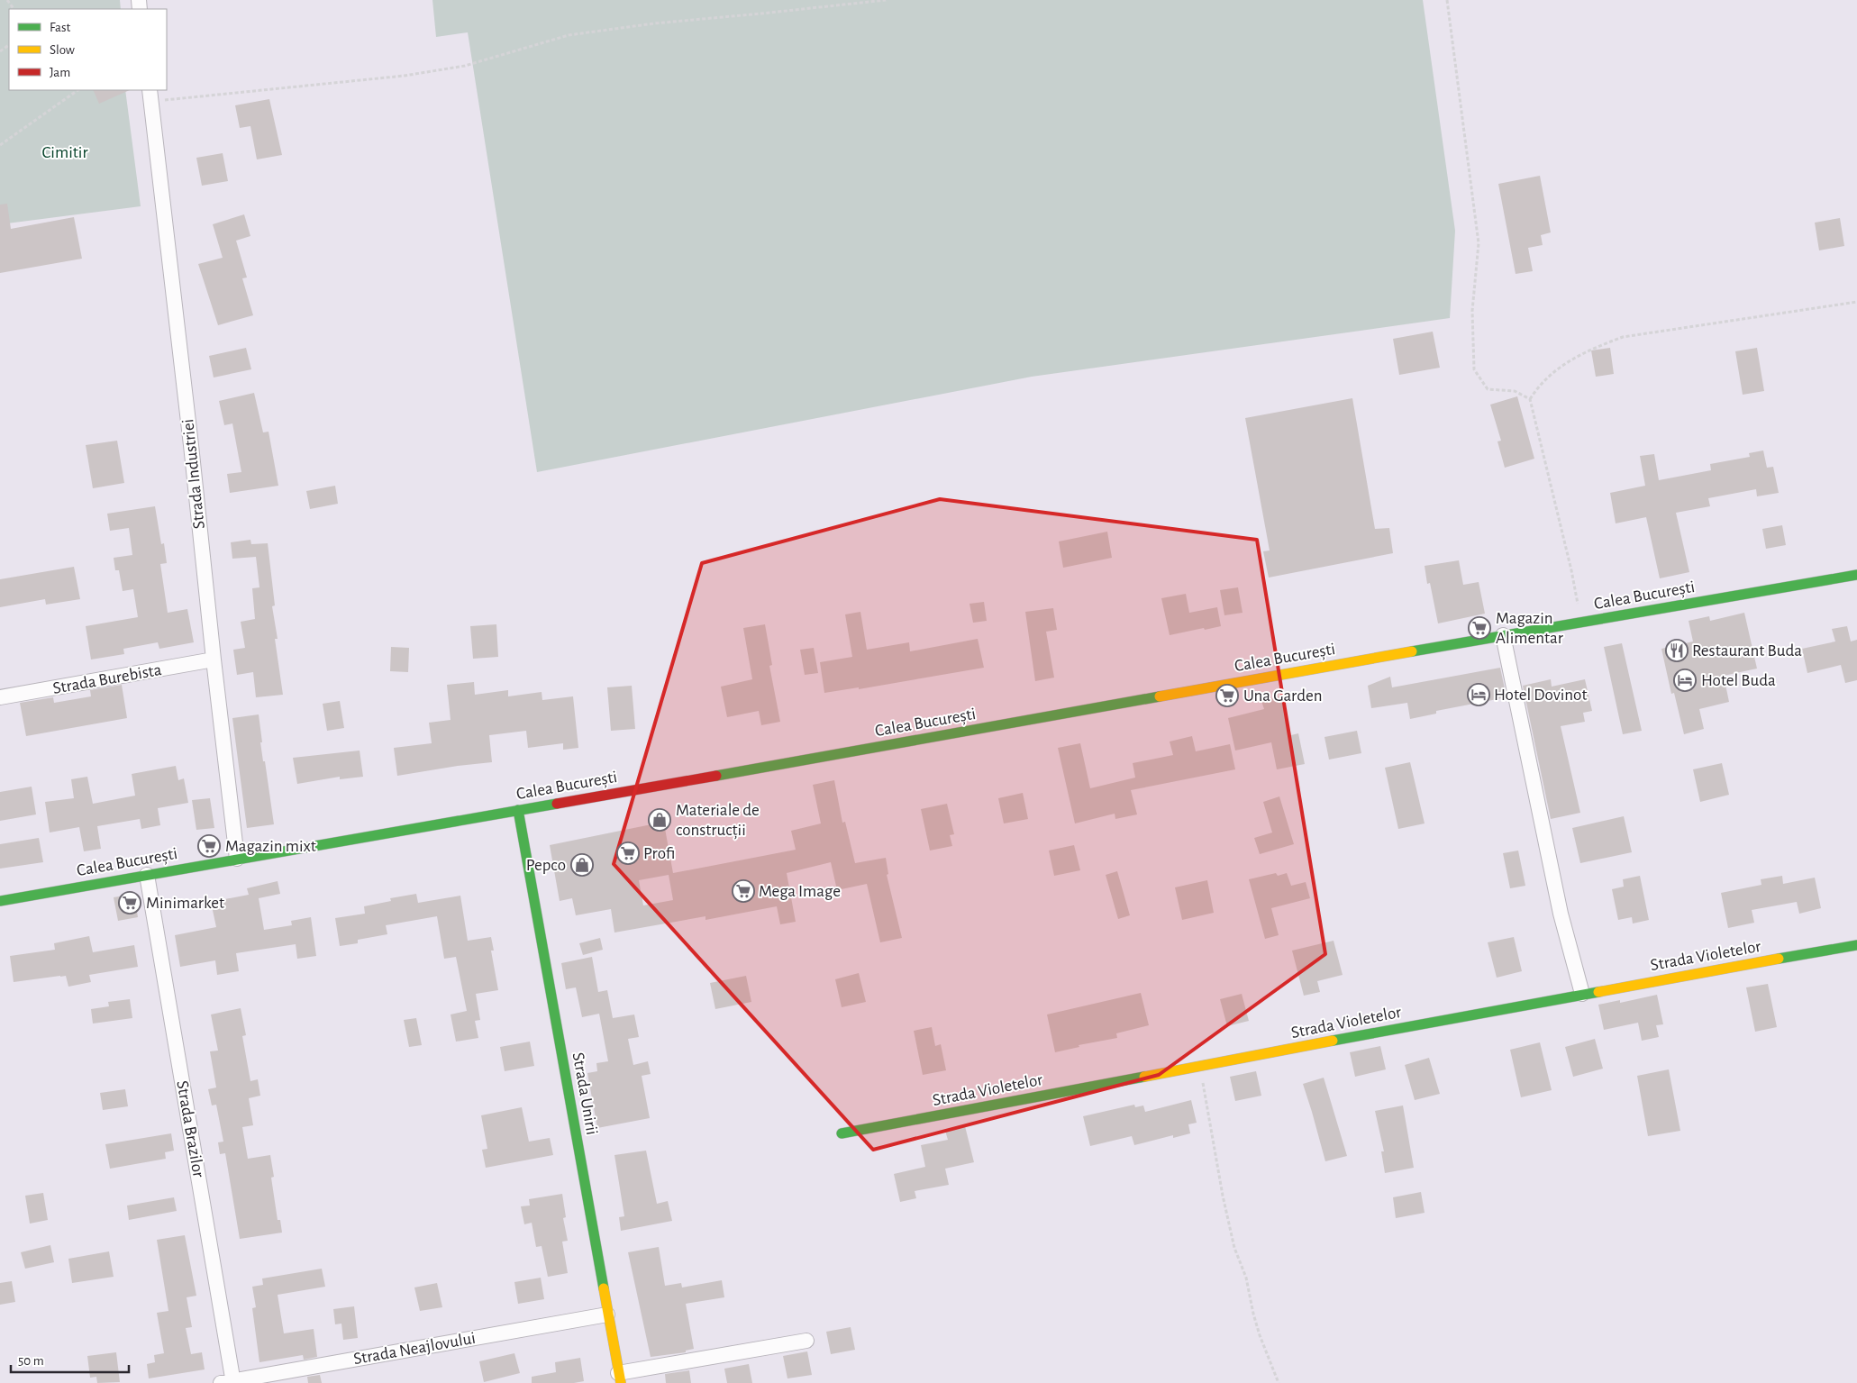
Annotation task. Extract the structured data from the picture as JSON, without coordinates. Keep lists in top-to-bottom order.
{
  "streets": {
    "main road": ["Calea București", "Strada Violetelor", "Strada Unirii"],
    "street": [
      "Strada Industriei",
      "Strada Burebista",
      "Strada Brazilor",
      "Strada Neajlovului"
    ]
  },
  "crossings": [
    ["Strada Industriei", "Calea București"],
    ["Strada Industriei", "Strada Burebista"],
    ["Calea București", "Strada Unirii"],
    ["Calea București", "Strada Brazilor"],
    ["Strada Unirii", "Strada Neajlovului"],
    ["Strada Brazilor", "Strada Neajlovului"]
  ],
  "parks": ["Cimitir"],
  "places": {
    "supermarket": [
      "Magazin Alimentar",
      "Una Garden",
      "Magazin mixt",
      "Profi",
      "Mega Image",
      "Minimarket"
    ],
    "restaurant": ["Restaurant Buda"],
    "hotel": ["Hotel Buda", "Hotel Dovinot"],
    "shop": ["Materiale de construcții", "Pepco"]
  },
  "legend": ["Fast", "Slow", "Jam"],
  "scale_bar": "50 m"
}
